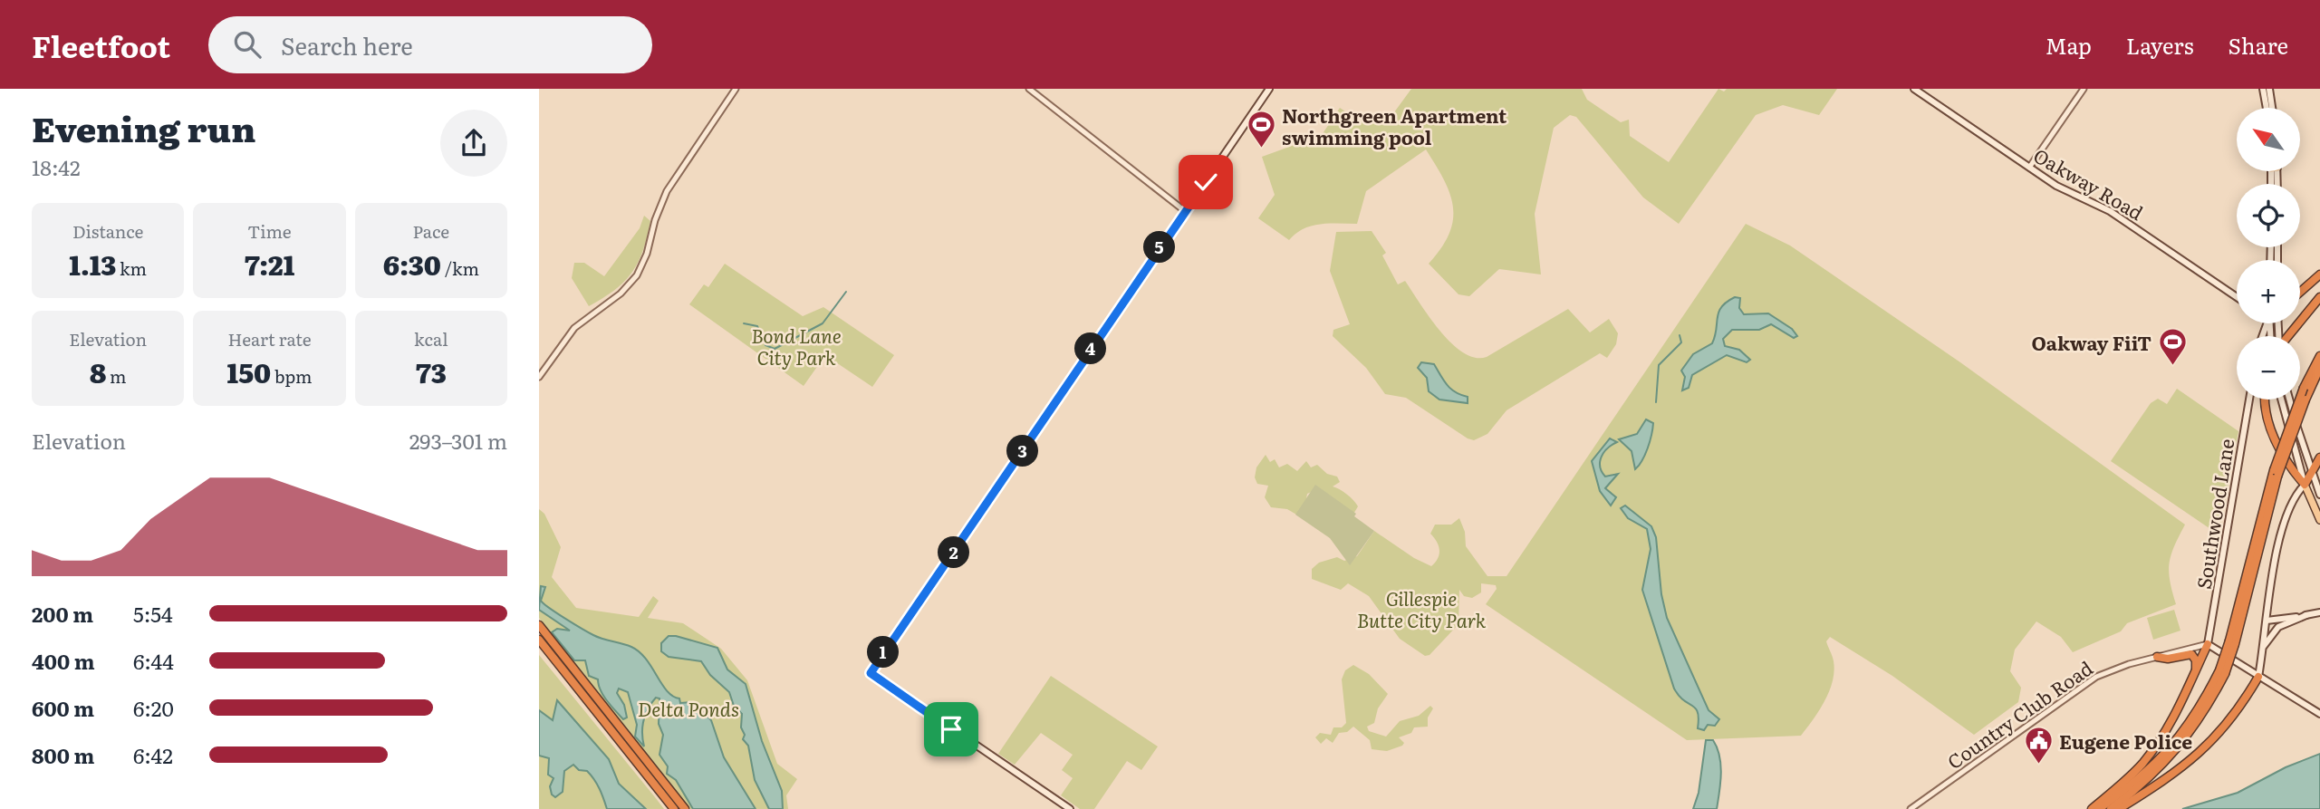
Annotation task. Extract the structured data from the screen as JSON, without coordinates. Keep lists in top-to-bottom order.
{
  "streets": {
    "main road": ["Oakway Road", "Southwood Lane"],
    "street": ["Country Club Road"]
  },
  "crossings": [
    ["Southwood Lane", "Country Club Road"]
  ],
  "parks": ["Bond Lane City Park", "Gillespie Butte City Park", "Delta Ponds"],
  "places": {
    "sports": ["Northgreen Apartment swimming pool", "Oakway FiiT"],
    "public building": ["Eugene Police"]
  },
  "north": "top left",
  "page": {
    "header": "Fleetfoot",
    "search": "Search here",
    "nav": ["Map", "Layers", "Share"],
    "heading": ["Evening run", "18:42"],
    "map_buttons": ["+", "−"],
    "stats": [
      ["Distance", "1.13 km"],
      ["Time", "7:21"],
      ["Pace", "6:30 /km"],
      ["Elevation", "8 m"],
      ["Heart rate", "150 bpm"],
      ["kcal", "73"]
    ],
    "pins": [
      "5",
      "4",
      "3",
      "2",
      "1"
    ],
    "chart": ["Elevation", "293–301 m"],
    "list": [
      {
        "name": "200 m",
        "note": "5:54"
      },
      {
        "name": "400 m",
        "note": "6:44"
      },
      {
        "name": "600 m",
        "note": "6:20"
      },
      {
        "name": "800 m",
        "note": "6:42"
      }
    ]
  }
}
